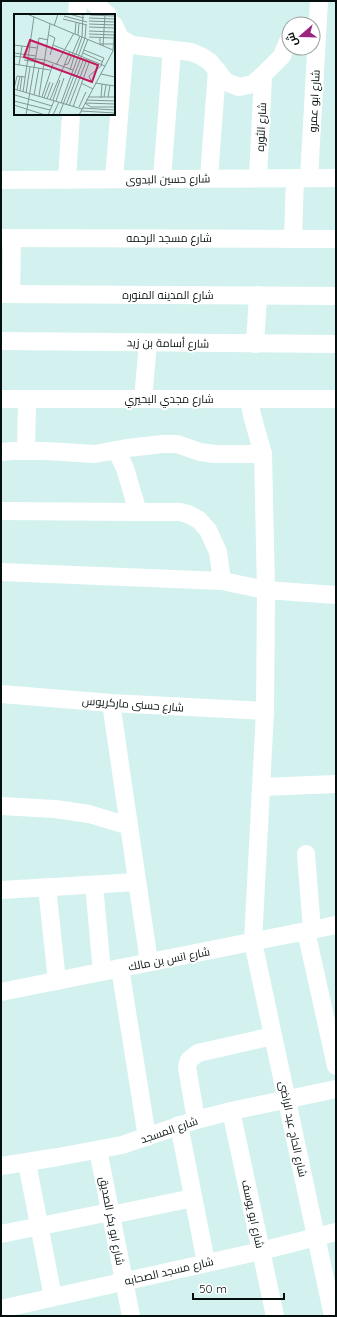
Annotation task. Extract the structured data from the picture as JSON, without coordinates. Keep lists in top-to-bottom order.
{
  "streets": {
    "street": [
      "شارع ابو عمرو",
      "شارع الثوره",
      "شارع حسين البدوى",
      "شارع مسجد الرحمه",
      "شارع المدينه المنوره",
      "شارع أسامة بن زيد",
      "شارع مجدي البحيري",
      "شارع حسنى ماركريوس",
      "شارع انس بن مالك",
      "شارع الحاج عبد الراضى",
      "شارع المسجد",
      "شارع ابو يوسف",
      "شارع ابو بكر الصديق",
      "شارع مسجد الصحابه"
    ]
  },
  "crossings": [
    ["شارع ابو عمرو", "شارع حسين البدوى"],
    ["شارع ابو عمرو", "شارع مسجد الرحمه"],
    ["شارع الثوره", "شارع حسين البدوى"],
    ["شارع مجدي البحيري", "شارع الحاج عبد الراضى"],
    ["شارع حسنى ماركريوس", "شارع الحاج عبد الراضى"],
    ["شارع انس بن مالك", "شارع الحاج عبد الراضى"],
    ["شارع الحاج عبد الراضى", "شارع المسجد"],
    ["شارع الحاج عبد الراضى", "شارع مسجد الصحابه"],
    ["شارع المسجد", "شارع ابو يوسف"],
    ["شارع المسجد", "شارع ابو بكر الصديق"],
    ["شارع ابو يوسف", "شارع مسجد الصحابه"],
    ["شارع ابو بكر الصديق", "شارع مسجد الصحابه"]
  ],
  "scale_bar": "50 m",
  "north": "left"
}
